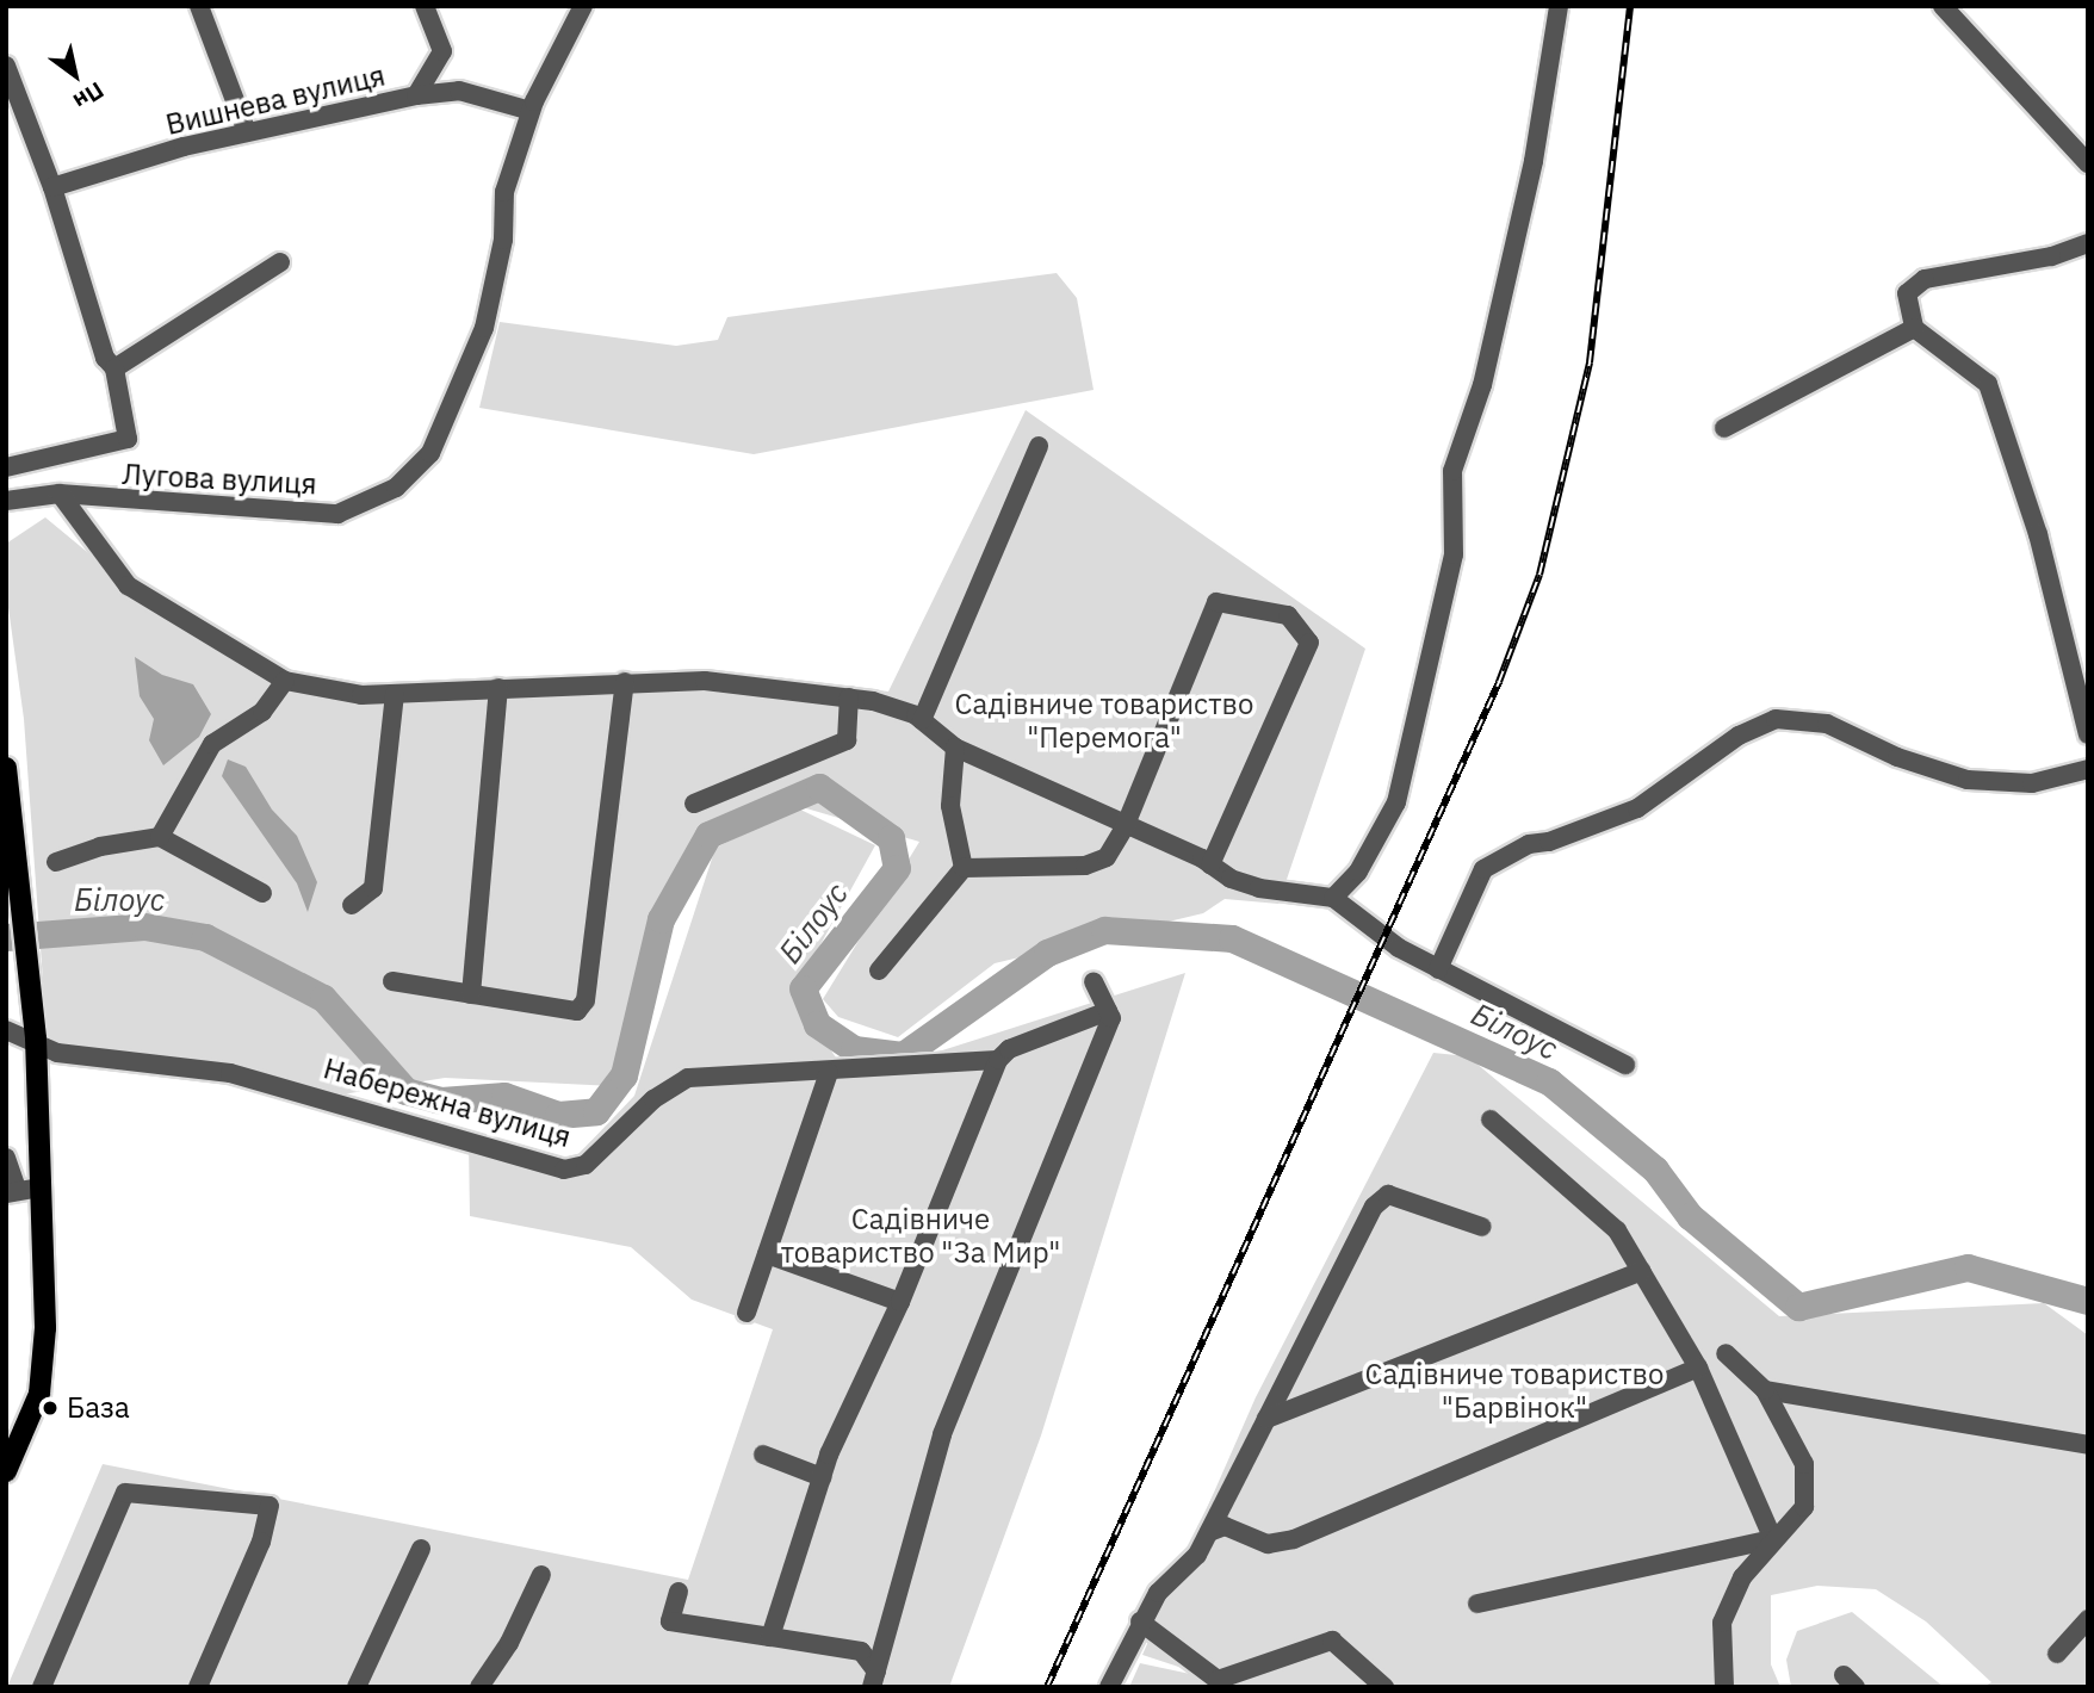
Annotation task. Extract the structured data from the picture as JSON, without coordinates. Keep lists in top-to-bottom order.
{
  "streets": {
    "street": ["Вишнева вулиця", "Лугова вулиця", "Набережна вулиця"]
  },
  "water": ["Білоус"],
  "parks": ["Садівниче товариство \"Перемога\"", "Садівниче товариство \"За Мир\"", "Садівниче товариство \"Барвінок\""],
  "places": ["База"],
  "north": "bottom right"
}
